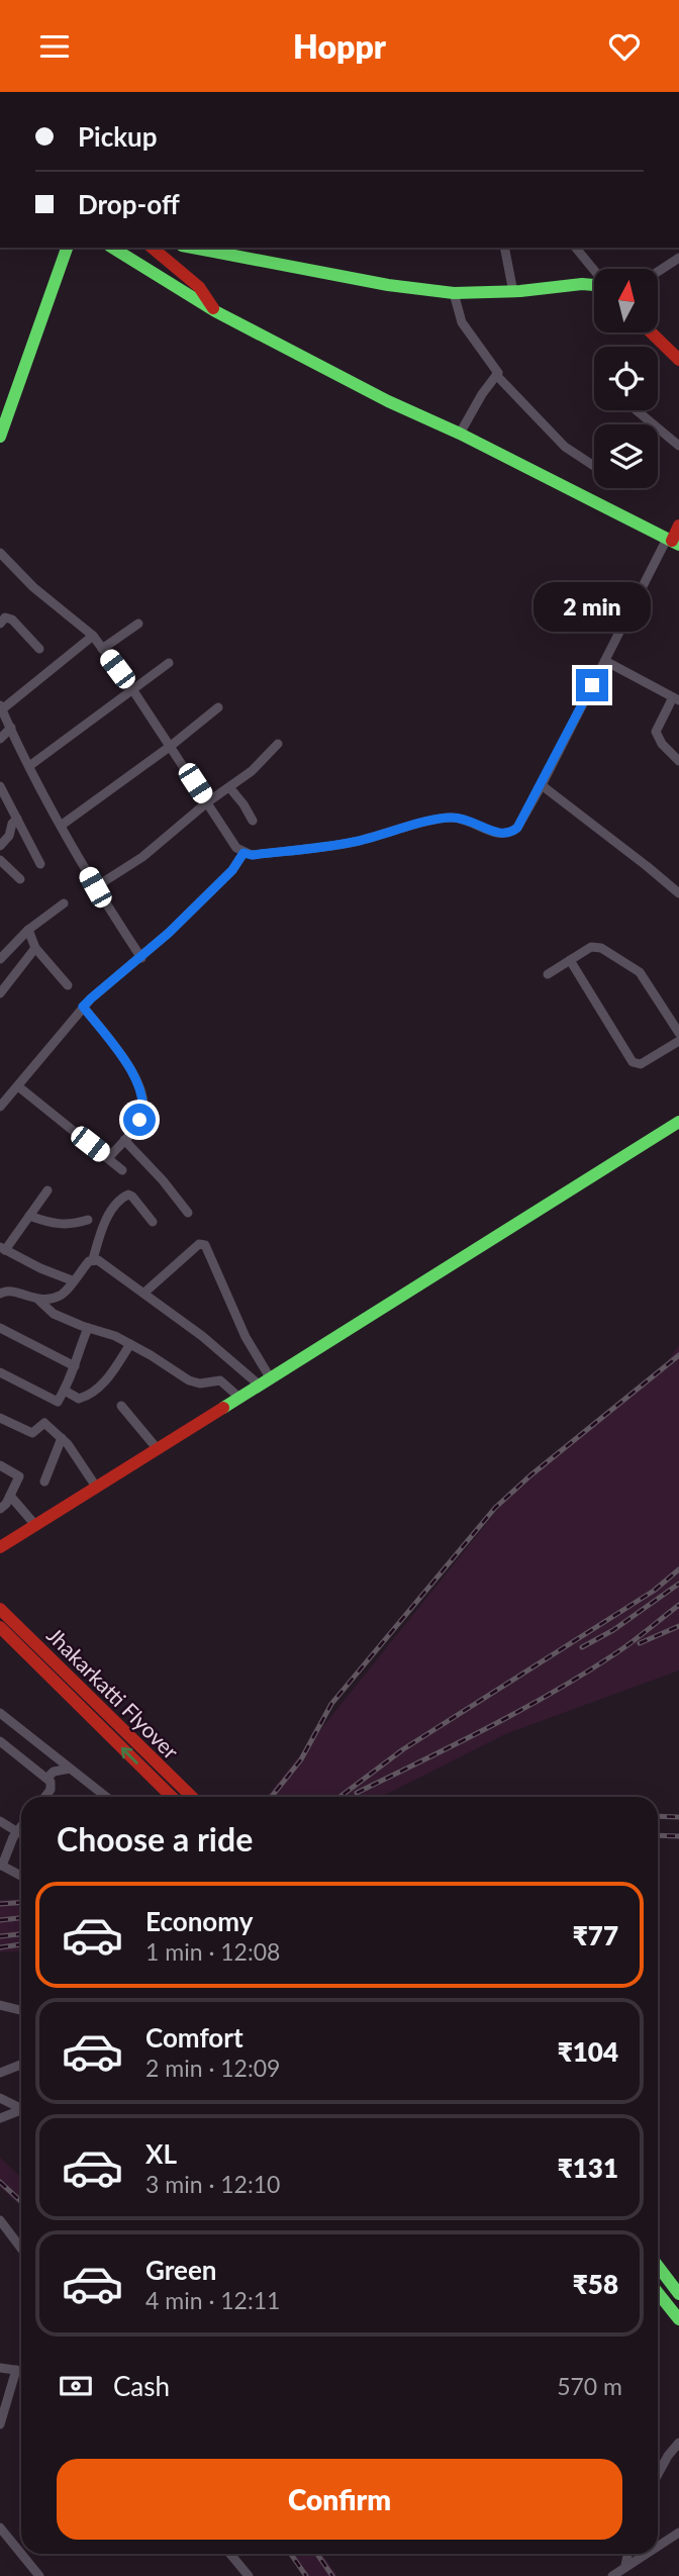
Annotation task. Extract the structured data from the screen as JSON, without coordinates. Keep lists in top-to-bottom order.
{
  "streets": {
    "street": ["Jhakarkatti Flyover"]
  },
  "north": "top",
  "page": {
    "header": "Hoppr",
    "banner": ["Pickup", "Drop-off"],
    "bubble": "2 min",
    "heading": "Choose a ride",
    "list": [
      {
        "name": "Economy",
        "note": "1 min · 12:08",
        "value": "₹77"
      },
      {
        "name": "Comfort",
        "note": "2 min · 12:09",
        "value": "₹104"
      },
      {
        "name": "XL",
        "note": "3 min · 12:10",
        "value": "₹131"
      },
      {
        "name": "Green",
        "note": "4 min · 12:11",
        "value": "₹58"
      }
    ],
    "pay": ["Cash", "570 m"],
    "buttons": "Confirm"
  }
}
